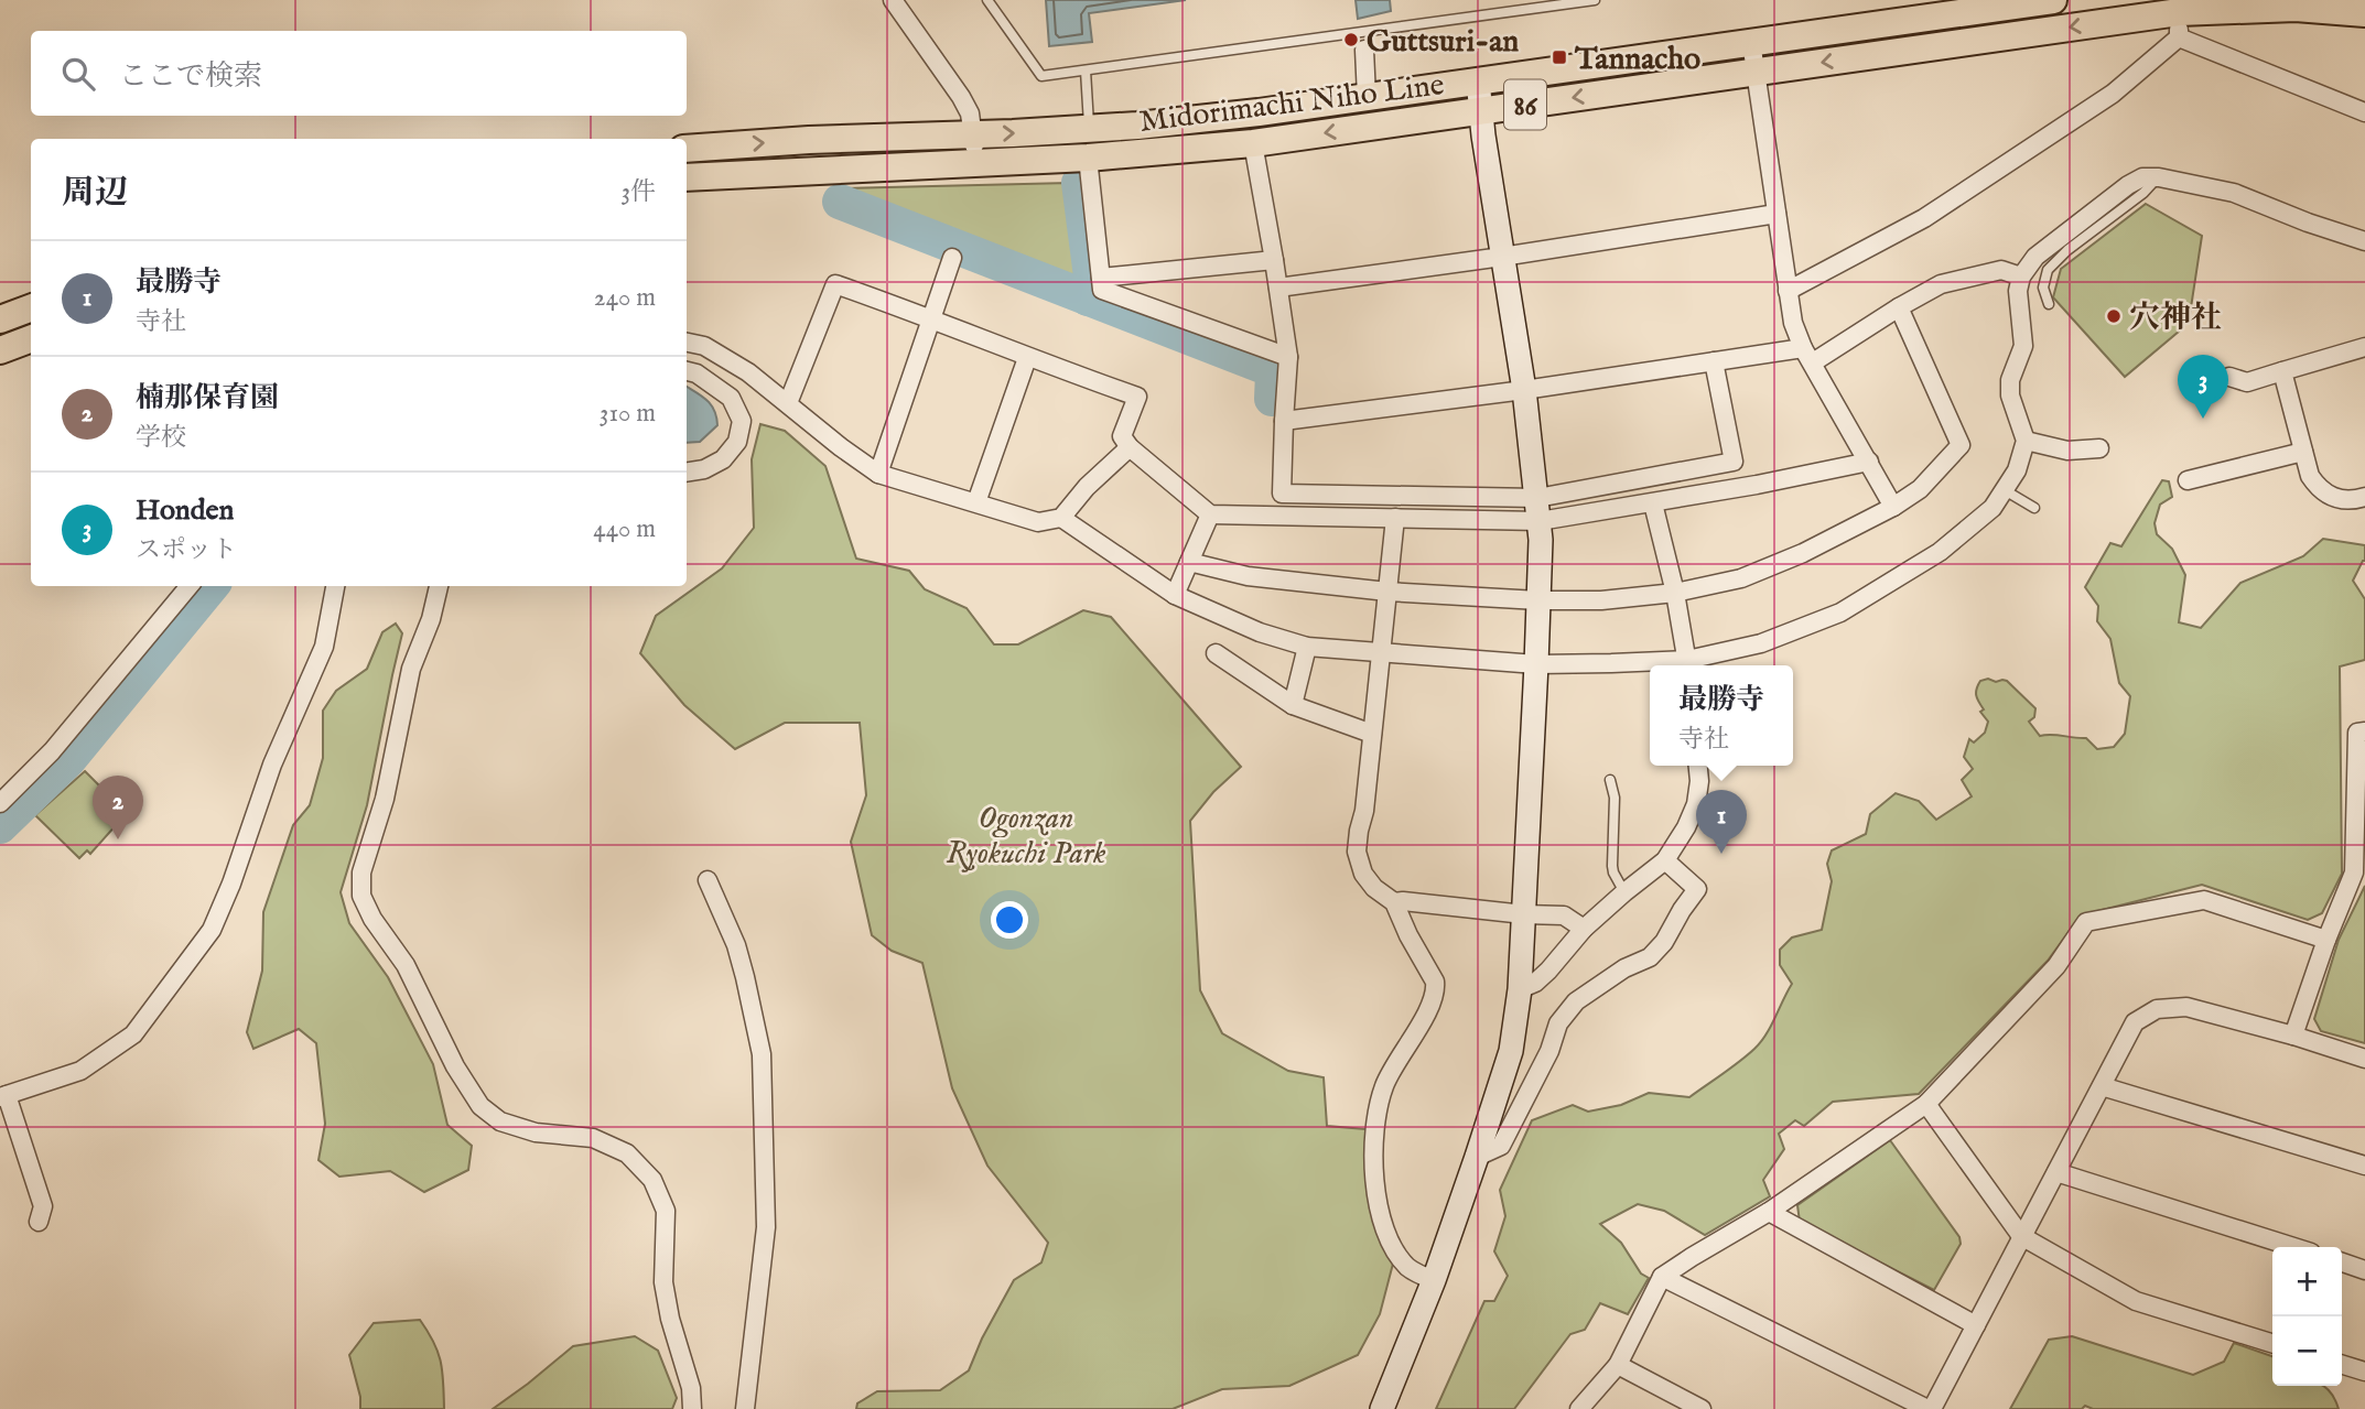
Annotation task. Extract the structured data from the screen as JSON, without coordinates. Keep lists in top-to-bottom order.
{
  "streets": {
    "main road": ["Midorimachi Niho Line", "86"]
  },
  "parks": ["Ogonzan Ryokuchi Park"],
  "places": {
    "other": ["Guttsuri-an", "穴神社"],
    "transit": ["Tannacho"]
  },
  "page": {
    "search": "ここで検索",
    "heading": ["周辺", "3件"],
    "list": [
      {
        "mark": "1",
        "name": "最勝寺",
        "note": "寺社",
        "value": "240 m"
      },
      {
        "mark": "2",
        "name": "楠那保育園",
        "note": "学校",
        "value": "310 m"
      },
      {
        "mark": "3",
        "name": "Honden",
        "note": "スポット",
        "value": "440 m"
      }
    ],
    "pins": ["3", "2", "1"],
    "popup": ["最勝寺", "寺社"],
    "map_buttons": ["+", "−"]
  }
}
